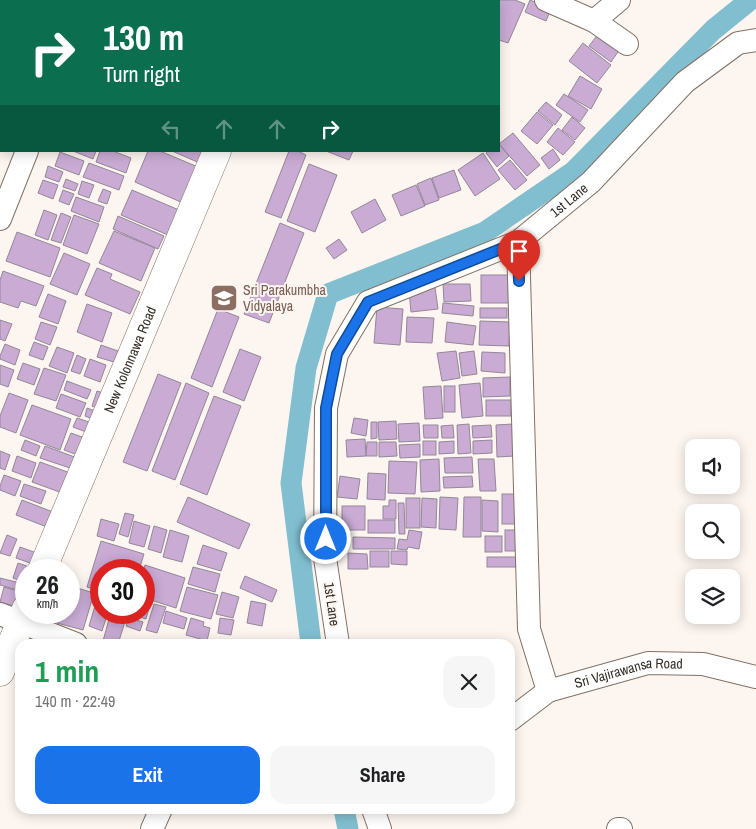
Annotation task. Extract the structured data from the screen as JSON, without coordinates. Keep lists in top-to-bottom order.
{
  "streets": {
    "main road": ["New Kolonnawa Road"],
    "street": ["1st Lane", "Sri Vajirawansa Road"]
  },
  "places": {
    "school or university": ["Sri Parakumbha Vidyalaya"]
  },
  "page": {
    "turn": ["130 m", "Turn right"],
    "speed": "26 km/h",
    "limit": "30",
    "heading": ["1 min", "140 m · 22:49"],
    "buttons": ["Exit", "Share"]
  }
}
